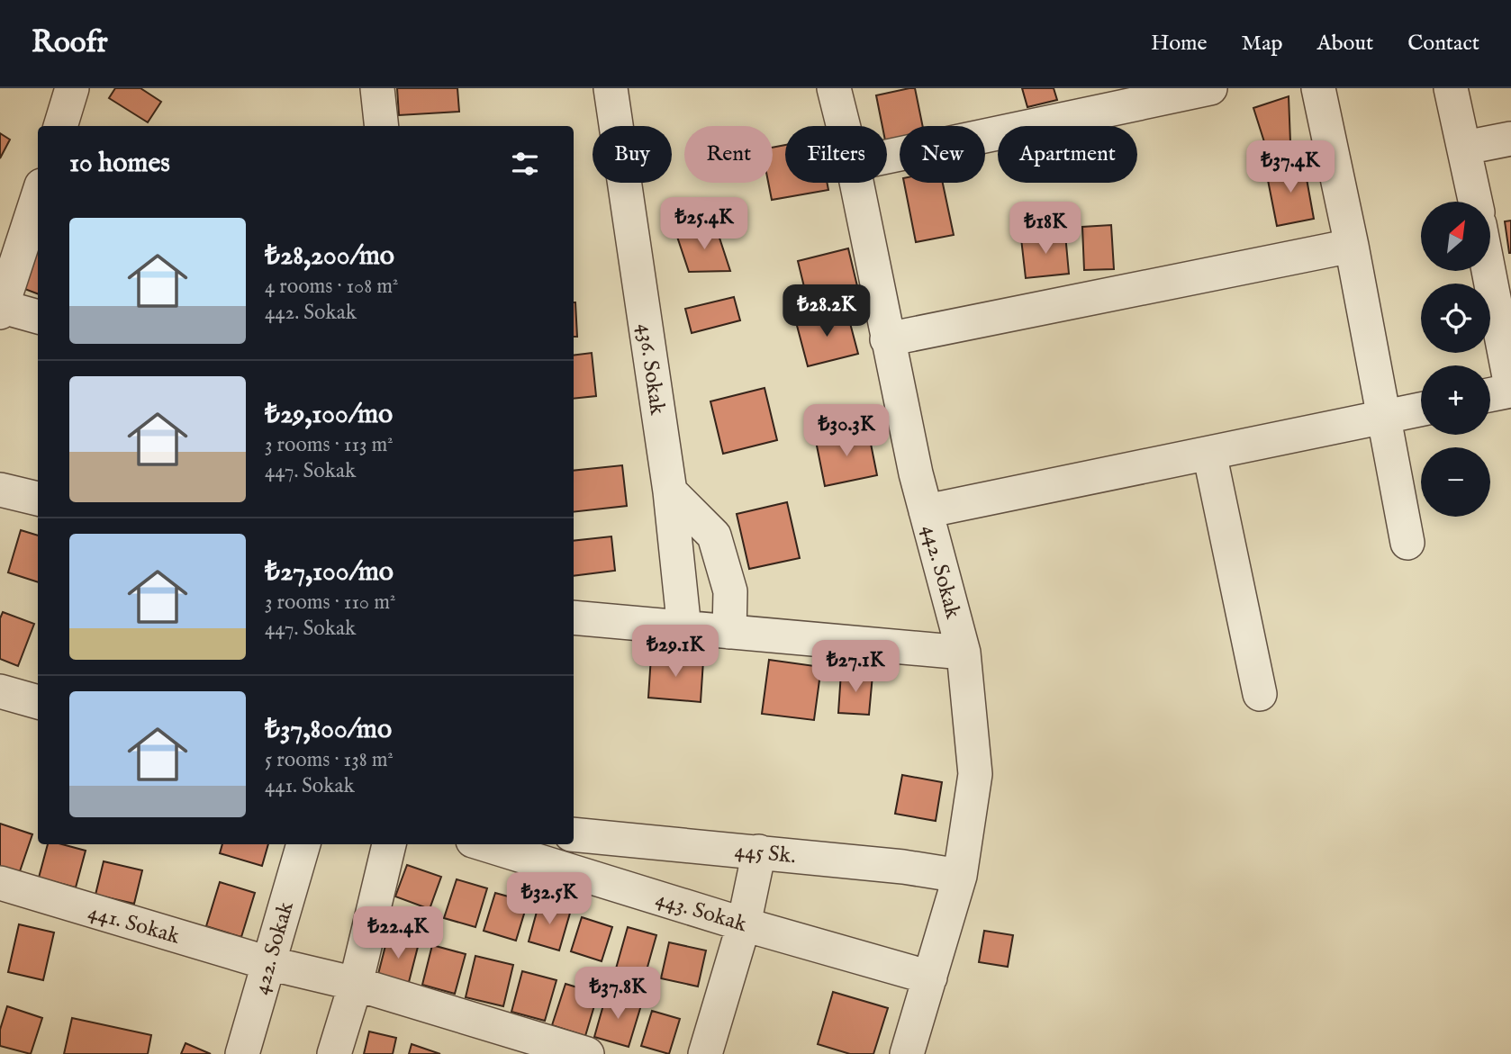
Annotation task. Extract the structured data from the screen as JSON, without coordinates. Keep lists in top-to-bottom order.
{
  "streets": {
    "street": [
      "436. Sokak",
      "442. Sokak",
      "445 Sk.",
      "443. Sokak",
      "441. Sokak",
      "422. Sokak"
    ]
  },
  "crossings": [
    ["442. Sokak", "445 Sk."],
    ["442. Sokak", "443. Sokak"],
    ["441. Sokak", "422. Sokak"]
  ],
  "north": "top right",
  "page": {
    "header": "Roofr",
    "nav": [
      "Home",
      "Map",
      "About",
      "Contact"
    ],
    "chip": [
      "Buy",
      "Rent",
      "Filters",
      "New",
      "Apartment"
    ],
    "heading": "10 homes",
    "price": [
      "₺37.4K",
      "₺25.4K",
      "₺18K",
      "₺28.2K",
      "₺30.3K",
      "₺29.1K",
      "₺27.1K",
      "₺32.5K",
      "₺22.4K",
      "₺37.8K"
    ],
    "map_buttons": ["+", "−"],
    "list": [
      {
        "name": "₺28,200/mo",
        "note": "4 rooms · 108 m² · 442. Sokak"
      },
      {
        "name": "₺29,100/mo",
        "note": "3 rooms · 113 m² · 447. Sokak"
      },
      {
        "name": "₺27,100/mo",
        "note": "3 rooms · 110 m² · 447. Sokak"
      },
      {
        "name": "₺37,800/mo",
        "note": "5 rooms · 138 m² · 441. Sokak"
      }
    ]
  }
}
